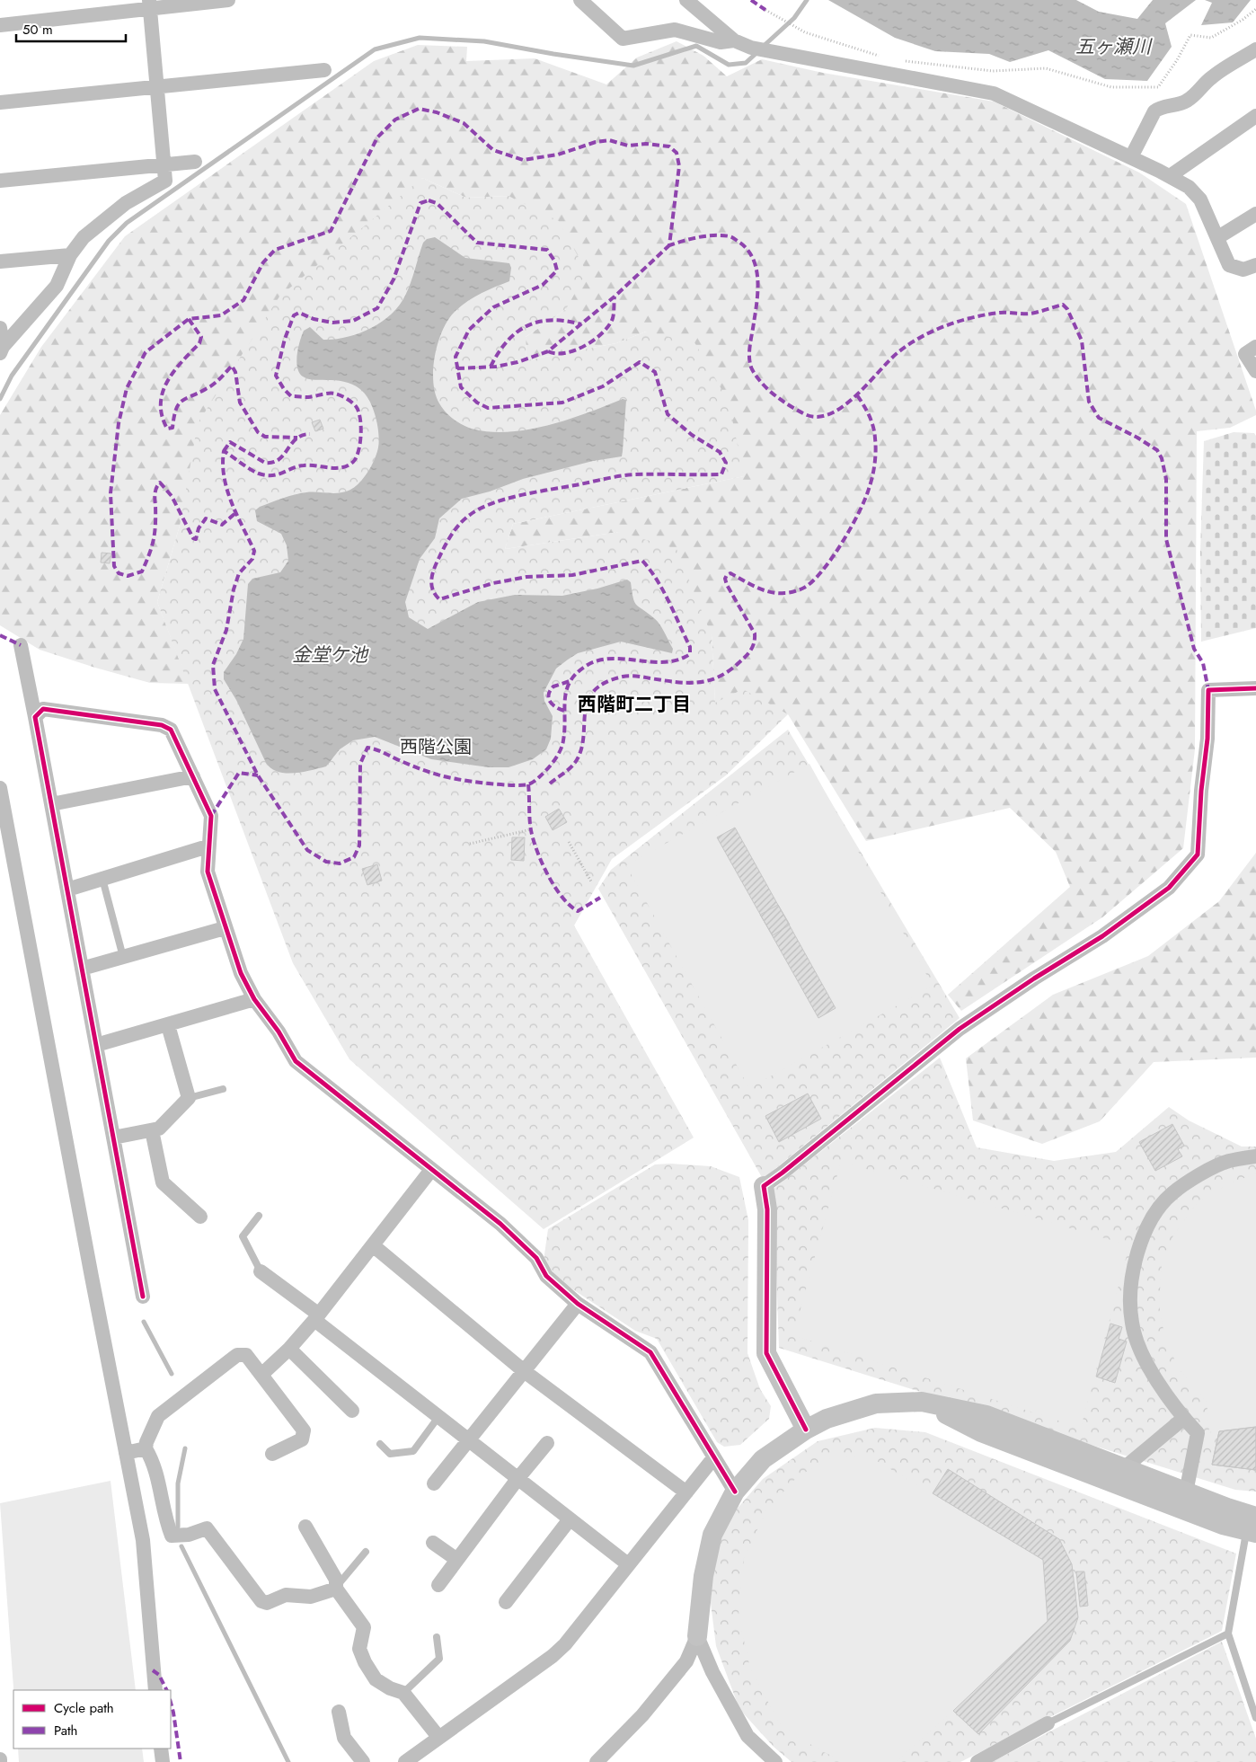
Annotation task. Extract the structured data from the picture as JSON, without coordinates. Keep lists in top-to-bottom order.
{
  "districts": ["西階町二丁目"],
  "water": ["五ヶ瀬川", "金堂ケ池"],
  "parks": ["西階公園"],
  "legend": ["Cycle path", "Path"],
  "scale_bar": "50 m"
}
